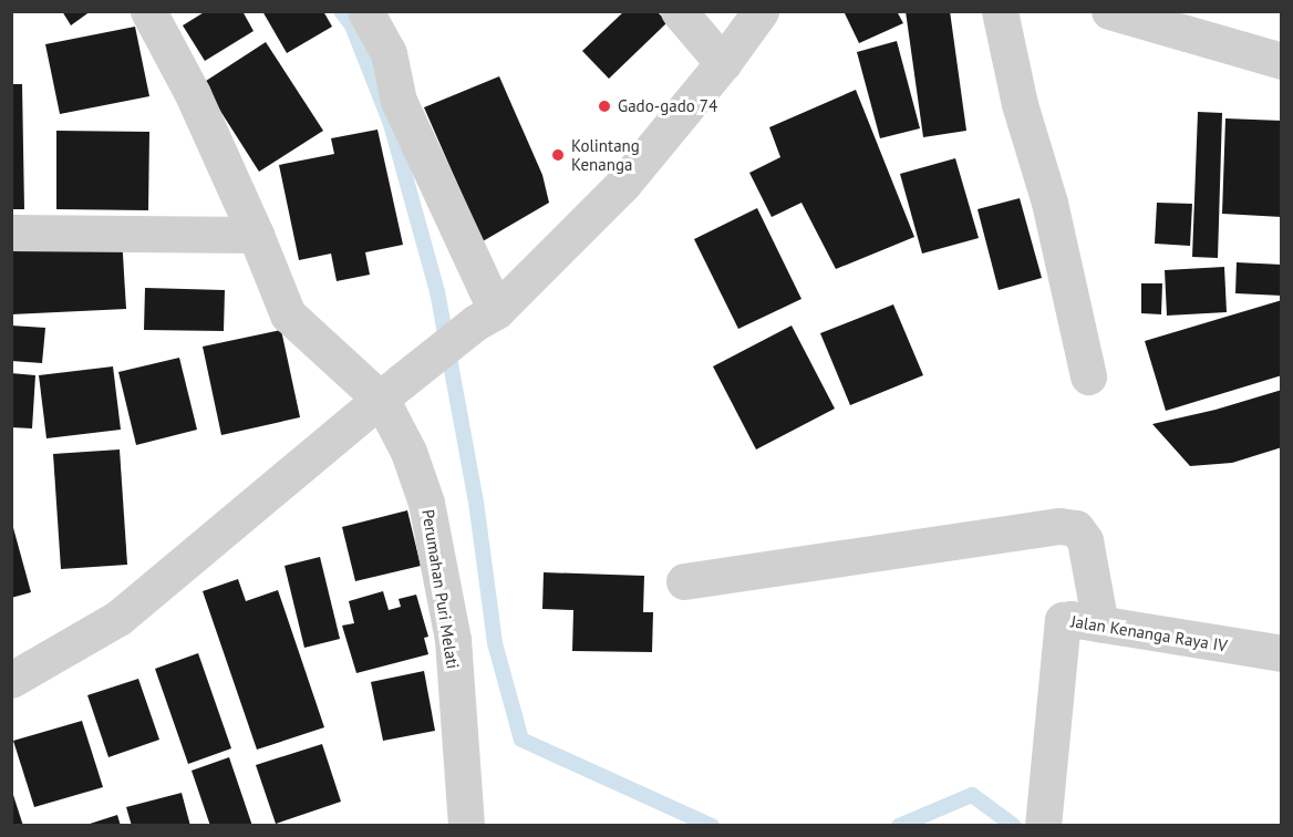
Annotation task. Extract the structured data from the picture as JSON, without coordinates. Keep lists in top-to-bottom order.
{
  "streets": {
    "street": ["Perumahan Puri Melati", "Jalan Kenanga Raya IV"]
  },
  "places": ["Gado-gado 74", "Kolintang Kenanga"]
}
